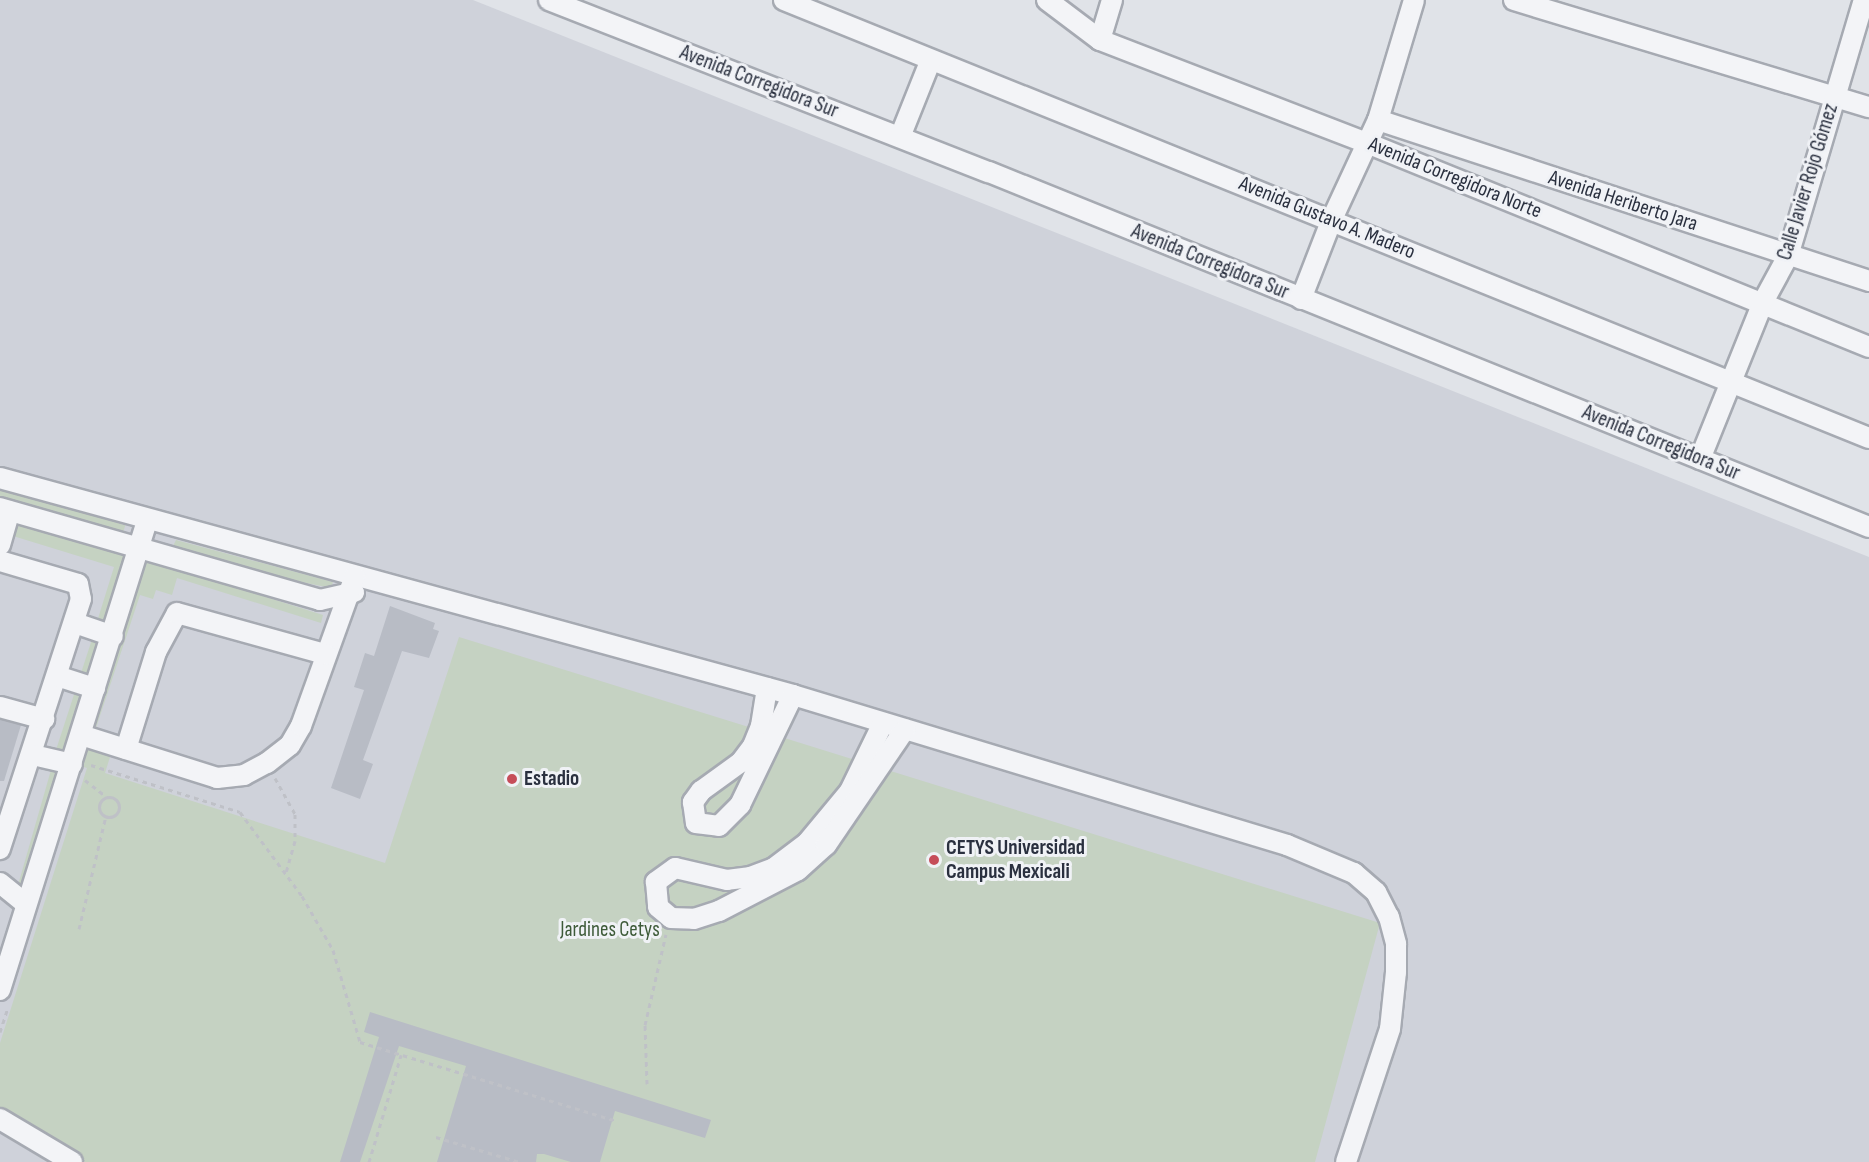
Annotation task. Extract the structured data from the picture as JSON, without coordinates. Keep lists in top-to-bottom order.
{
  "streets": {
    "street": [
      "Avenida Corregidora Sur",
      "Avenida Corregidora Norte",
      "Calle Javier Rojo Gómez",
      "Avenida Heriberto Jara",
      "Avenida Gustavo A. Madero"
    ]
  },
  "crossings": [
    ["Avenida Corregidora Sur", "Calle Javier Rojo Gómez"],
    ["Avenida Corregidora Norte", "Calle Javier Rojo Gómez"],
    ["Calle Javier Rojo Gómez", "Avenida Heriberto Jara"],
    ["Calle Javier Rojo Gómez", "Avenida Gustavo A. Madero"]
  ],
  "parks": ["Jardines Cetys"],
  "places": ["Estadio", "CETYS Universidad Campus Mexicali"]
}
